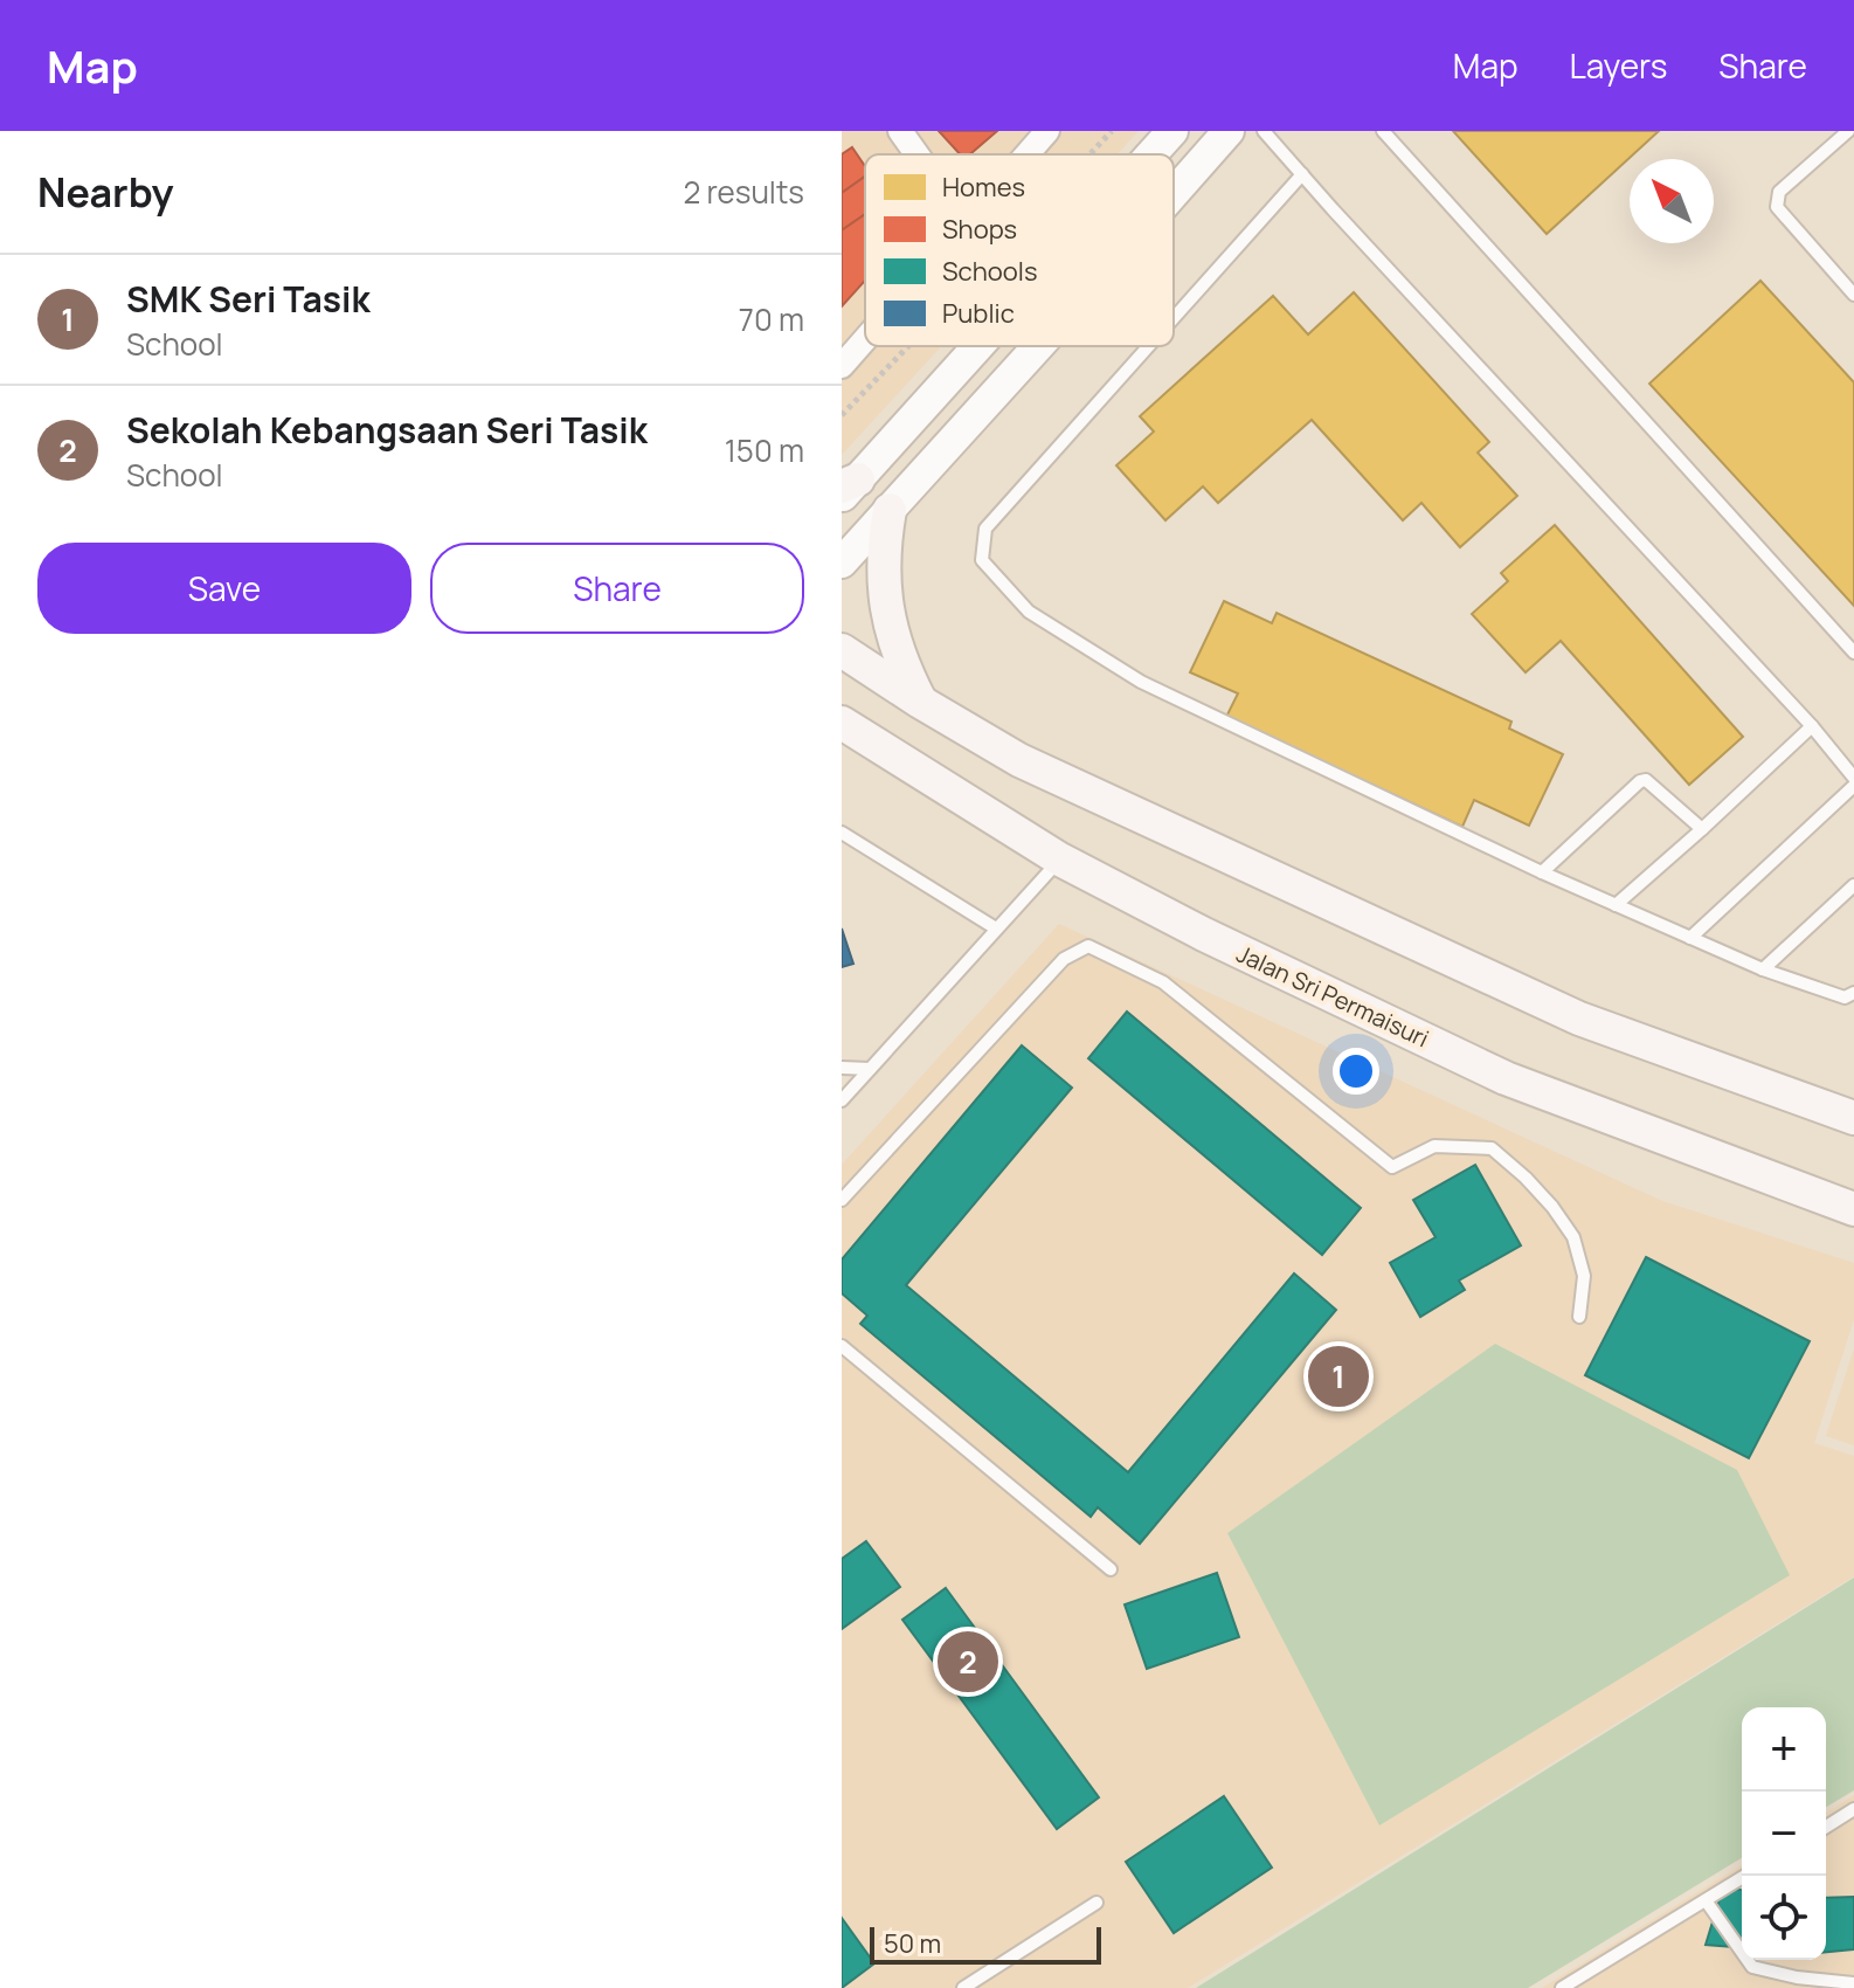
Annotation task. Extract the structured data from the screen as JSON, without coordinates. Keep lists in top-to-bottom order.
{
  "streets": {
    "main road": ["Jalan Sri Permaisuri"]
  },
  "legend": [
    "Homes",
    "Shops",
    "Schools",
    "Public"
  ],
  "scale_bar": "50 m",
  "north": "top left",
  "page": {
    "header": "Map",
    "nav": ["Map", "Layers", "Share"],
    "heading": ["Nearby", "2 results"],
    "list": [
      {
        "mark": "1",
        "name": "SMK Seri Tasik",
        "note": "School",
        "value": "70 m"
      },
      {
        "mark": "2",
        "name": "Sekolah Kebangsaan Seri Tasik",
        "note": "School",
        "value": "150 m"
      }
    ],
    "buttons": ["Save", "Share"],
    "pins": ["1", "2"],
    "map_buttons": ["+", "−"],
    "scale": "50 m"
  }
}
